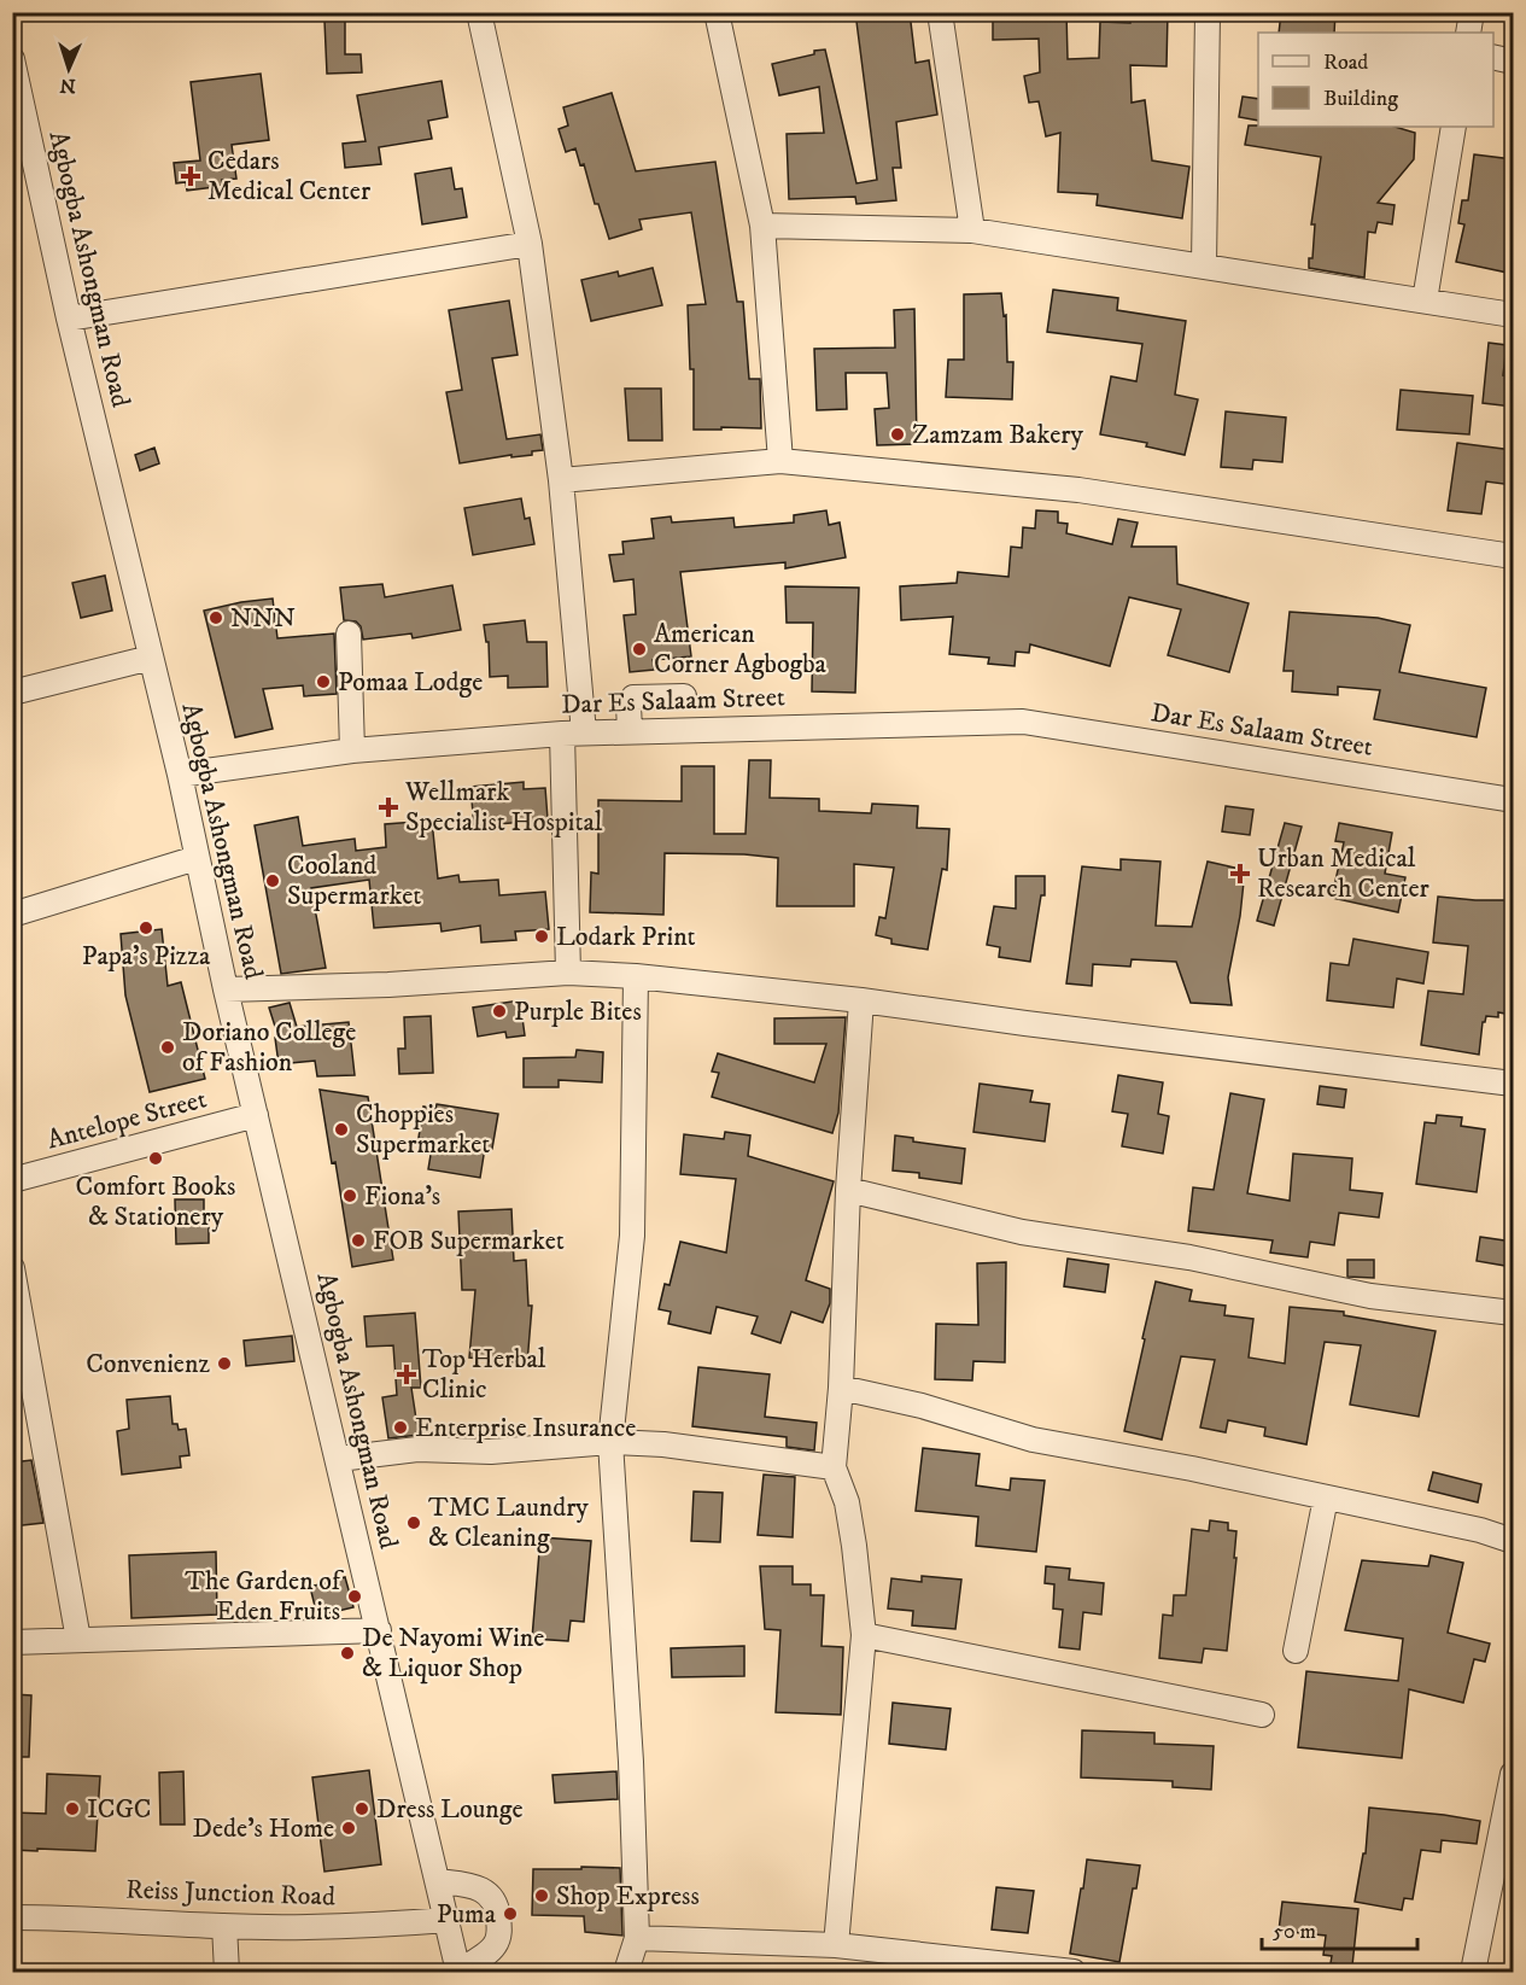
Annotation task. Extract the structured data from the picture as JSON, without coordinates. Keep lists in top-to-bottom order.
{
  "streets": {
    "street": [
      "Agbogba Ashongman Road",
      "Dar Es Salaam Street",
      "Antelope Street",
      "Reiss Junction Road"
    ]
  },
  "crossings": [
    ["Agbogba Ashongman Road", "Dar Es Salaam Street"],
    ["Agbogba Ashongman Road", "Antelope Street"],
    ["Agbogba Ashongman Road", "Reiss Junction Road"]
  ],
  "places": {
    "health": [
      "Cedars Medical Center",
      "Wellmark Specialist Hospital",
      "Urban Medical Research Center",
      "Top Herbal Clinic"
    ],
    "other": [
      "Zamzam Bakery",
      "NNN",
      "American Corner Agbogba",
      "Pomaa Lodge",
      "Cooland Supermarket",
      "Papa's Pizza",
      "Lodark Print",
      "Purple Bites",
      "Doriano College of Fashion",
      "Choppies Supermarket",
      "Comfort Books & Stationery",
      "Fiona's",
      "FOB Supermarket",
      "Convenienz",
      "Enterprise Insurance",
      "TMC Laundry & Cleaning",
      "The Garden of Eden Fruits",
      "De Nayomi Wine & Liquor Shop",
      "ICGC",
      "Dress Lounge",
      "Dede's Home",
      "Shop Express",
      "Puma"
    ]
  },
  "legend": ["Road", "Building"],
  "scale_bar": "50 m",
  "north": "bottom"
}
